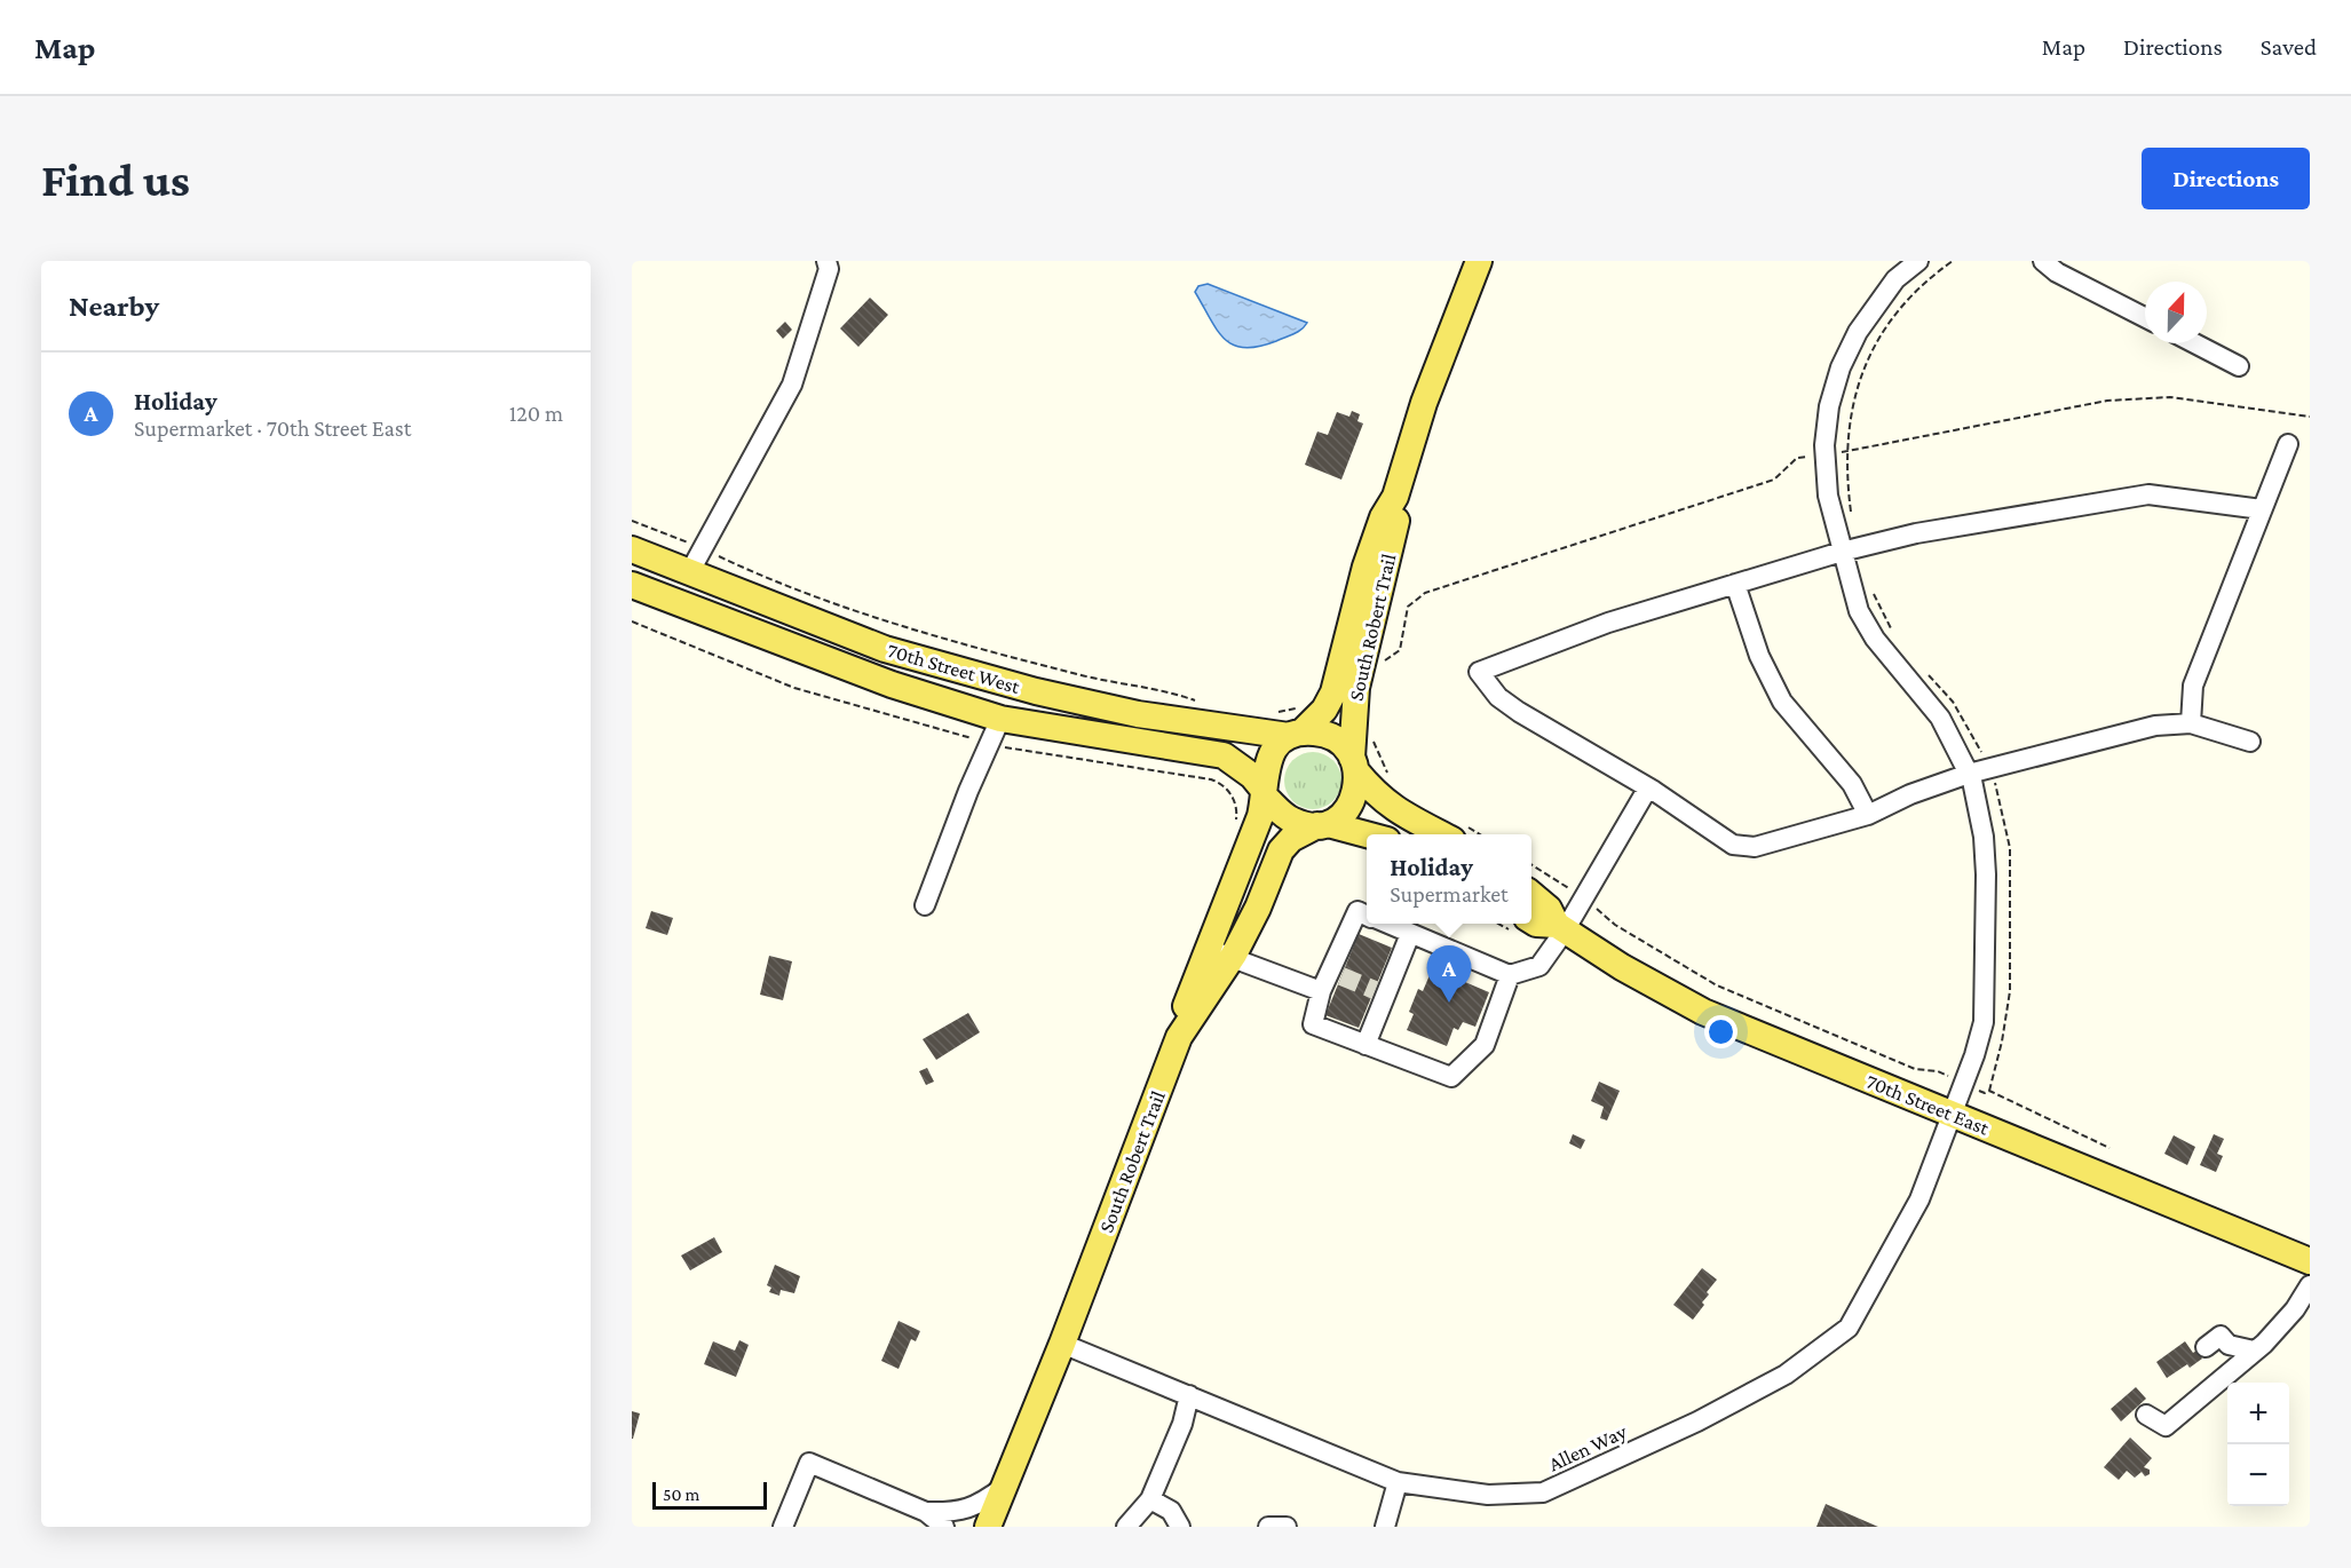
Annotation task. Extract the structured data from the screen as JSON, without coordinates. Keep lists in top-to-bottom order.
{
  "streets": {
    "main road": ["South Robert Trail", "70th Street West", "70th Street East"],
    "street": ["Allen Way"]
  },
  "crossings": [
    ["South Robert Trail", "70th Street West"],
    ["South Robert Trail", "Allen Way"],
    ["70th Street East", "Allen Way"]
  ],
  "scale_bar": "50 m",
  "north": "top",
  "page": {
    "header": "Map",
    "nav": ["Map", "Directions", "Saved"],
    "buttons": "Directions",
    "title": "Find us",
    "heading": "Nearby",
    "list": [
      {
        "mark": "A",
        "name": "Holiday",
        "note": "Supermarket · 70th Street East",
        "value": "120 m"
      }
    ],
    "popup": ["Holiday", "Supermarket"],
    "pins": "A",
    "map_buttons": ["+", "−"],
    "scale": "50 m"
  }
}
